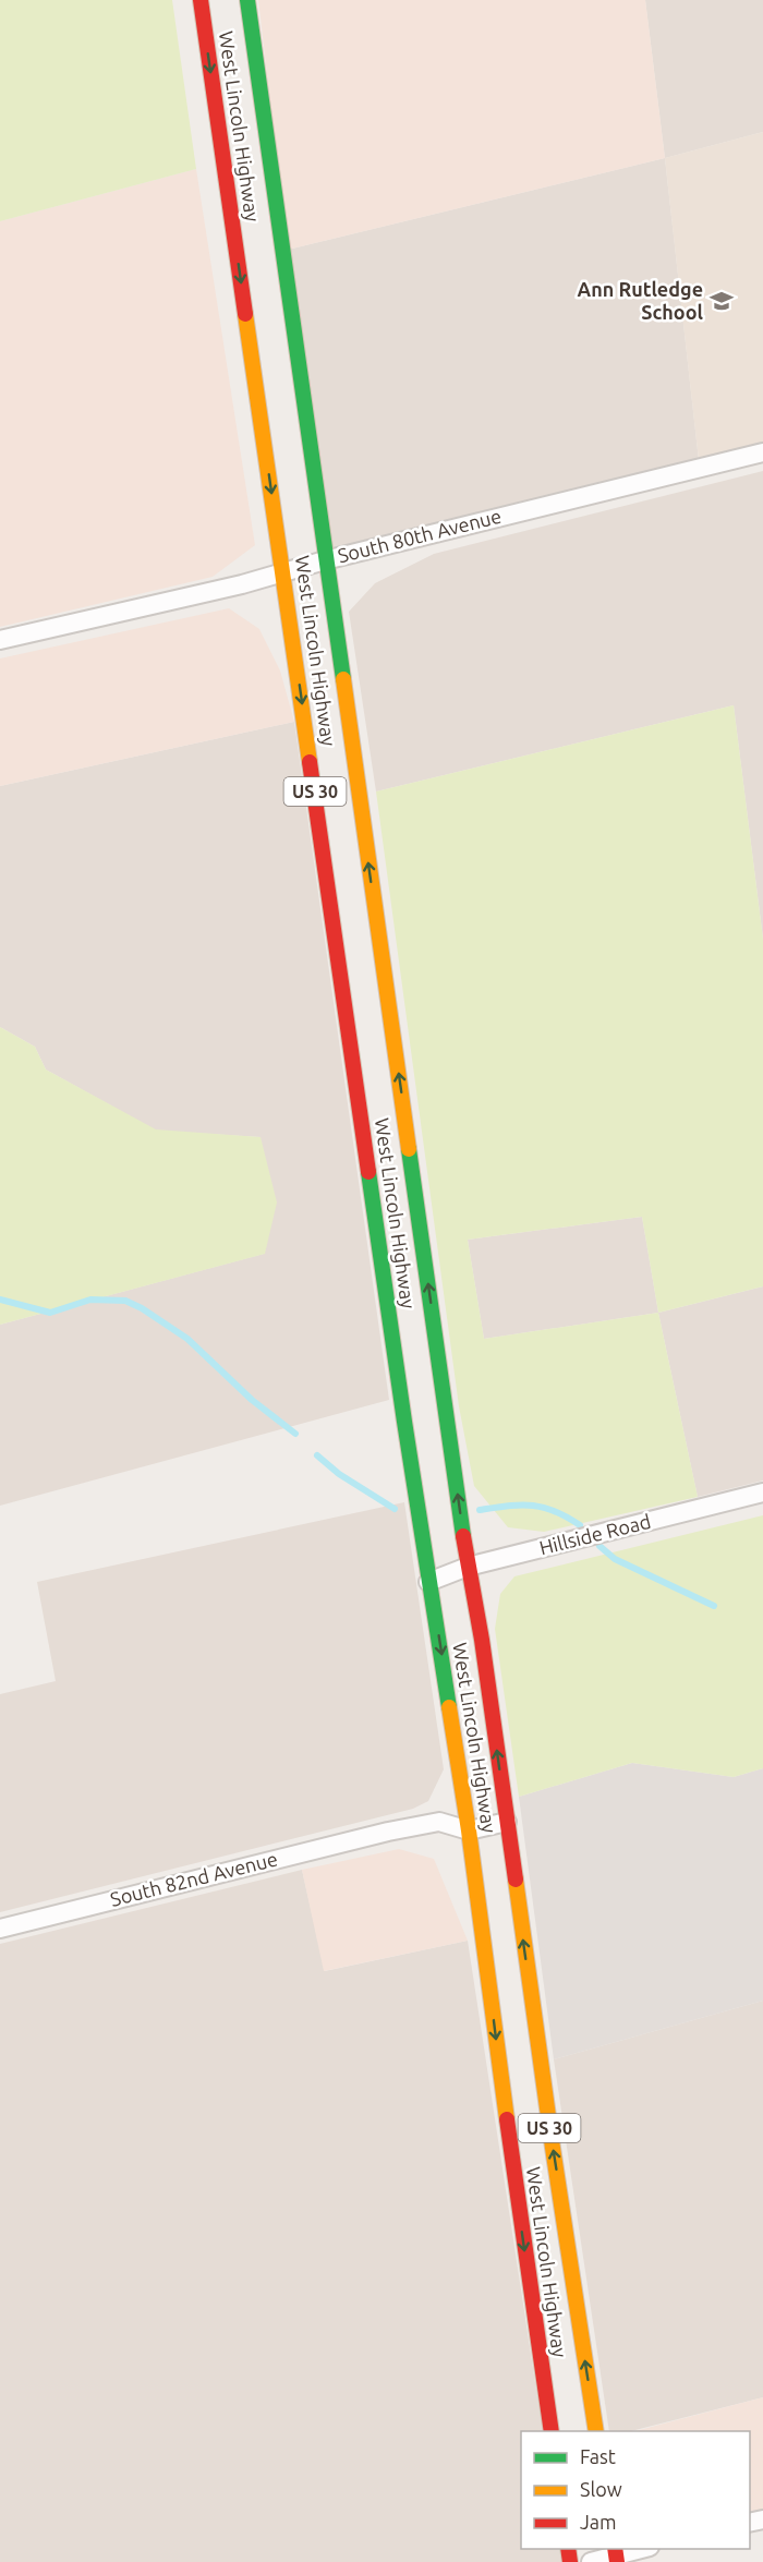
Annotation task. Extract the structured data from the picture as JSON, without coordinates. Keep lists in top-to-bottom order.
{
  "streets": {
    "main road": ["West Lincoln Highway", "US 30"],
    "street": ["South 80th Avenue", "Hillside Road", "South 82nd Avenue"]
  },
  "crossings": [
    ["West Lincoln Highway", "South 80th Avenue"],
    ["West Lincoln Highway", "Hillside Road"],
    ["West Lincoln Highway", "South 82nd Avenue"]
  ],
  "places": {
    "school or university": ["Ann Rutledge School"]
  },
  "legend": ["Fast", "Slow", "Jam"]
}
